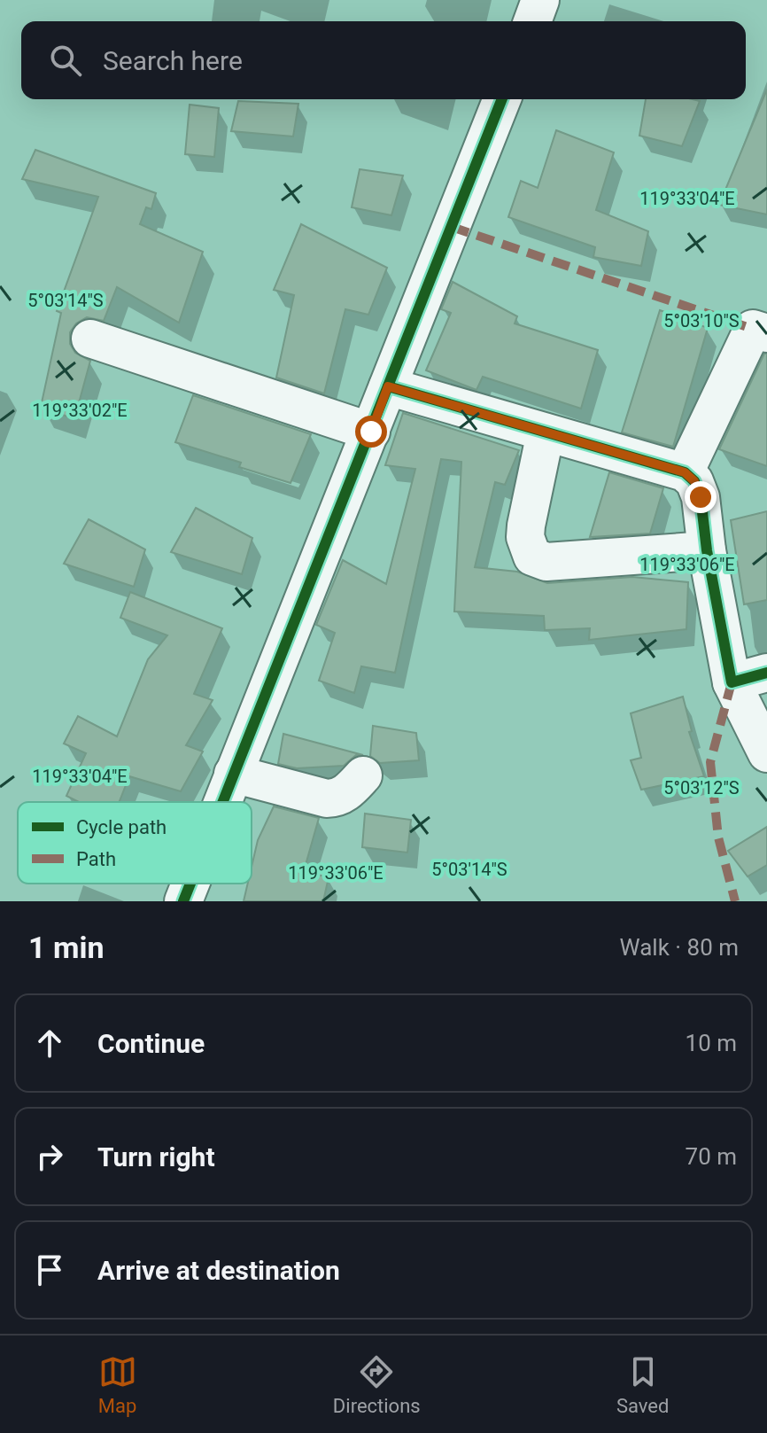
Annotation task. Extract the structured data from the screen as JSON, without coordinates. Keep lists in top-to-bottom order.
{
  "legend": ["Cycle path", "Path"],
  "page": {
    "search": "Search here",
    "heading": ["1 min", "Walk · 80 m"],
    "list": [
      ["Continue", "10 m"],
      ["Turn right", "70 m"],
      "Arrive at destination"
    ],
    "nav": ["Map", "Directions", "Saved"]
  },
  "coordinates": [
    "119°33'04\"E",
    "5°03'14\"S",
    "5°03'10\"S",
    "119°33'02\"E",
    "119°33'06\"E",
    "5°03'12\"S"
  ]
}
